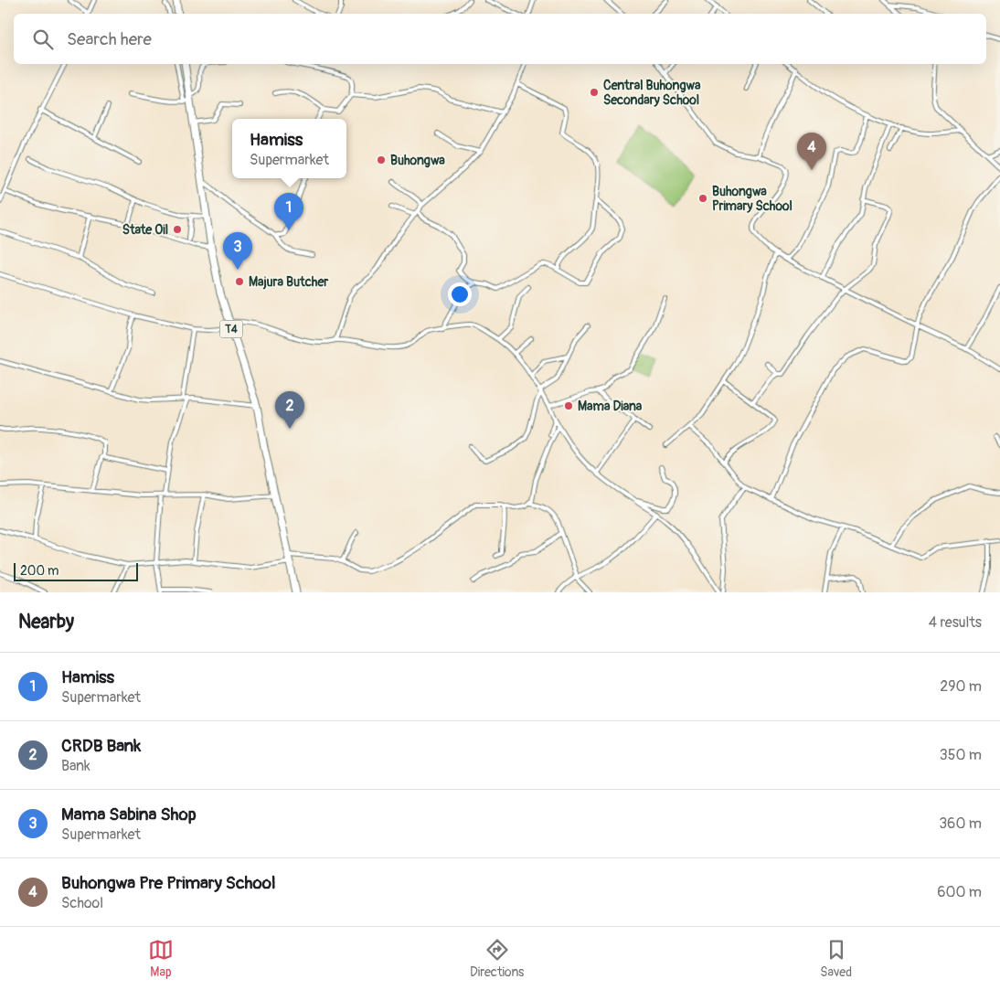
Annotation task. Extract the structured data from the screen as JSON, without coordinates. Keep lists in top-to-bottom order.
{
  "streets": {
    "highway": ["T4"]
  },
  "places": [
    "Central Buhongwa Secondary School",
    "Buhongwa",
    "Buhongwa Primary School",
    "State Oil",
    "Majura Butcher",
    "Mama Diana"
  ],
  "scale_bar": "200 m",
  "page": {
    "search": "Search here",
    "popup": ["Hamiss", "Supermarket"],
    "pins": [
      "4",
      "1",
      "3",
      "2"
    ],
    "scale": "200 m",
    "heading": ["Nearby", "4 results"],
    "list": [
      {
        "mark": "1",
        "name": "Hamiss",
        "note": "Supermarket",
        "value": "290 m"
      },
      {
        "mark": "2",
        "name": "CRDB Bank",
        "note": "Bank",
        "value": "350 m"
      },
      {
        "mark": "3",
        "name": "Mama Sabina Shop",
        "note": "Supermarket",
        "value": "360 m"
      },
      {
        "mark": "4",
        "name": "Buhongwa Pre Primary School",
        "note": "School",
        "value": "600 m"
      }
    ],
    "nav": ["Map", "Directions", "Saved"]
  }
}
